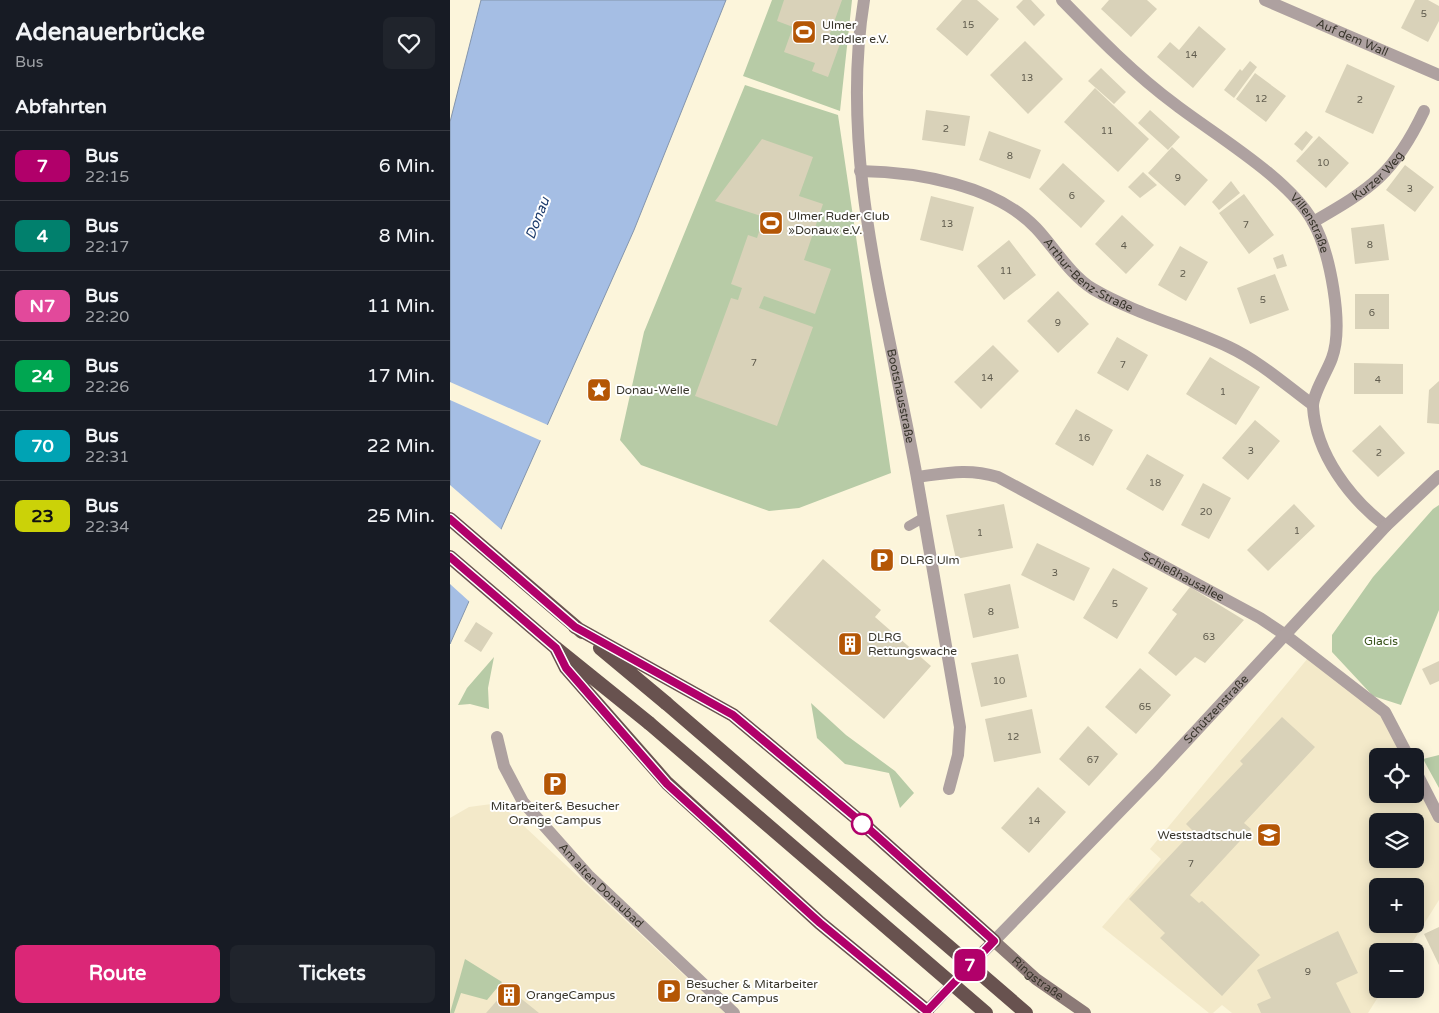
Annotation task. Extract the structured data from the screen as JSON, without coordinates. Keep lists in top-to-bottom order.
{
  "streets": {
    "main road": ["Ringstraße"],
    "street": [
      "Auf dem Wall",
      "Kurzer Weg",
      "Villenstraße",
      "Arthur-Benz-Straße",
      "Bootshausstraße",
      "Schießhausallee",
      "Schützenstraße",
      "Am alten Donaubad"
    ]
  },
  "crossings": [
    ["Kurzer Weg", "Villenstraße"],
    ["Villenstraße", "Arthur-Benz-Straße"],
    ["Arthur-Benz-Straße", "Bootshausstraße"],
    ["Bootshausstraße", "Schießhausallee"],
    ["Schießhausallee", "Schützenstraße"],
    ["Schützenstraße", "Ringstraße"]
  ],
  "water": ["Donau"],
  "parks": ["Glacis"],
  "places": {
    "sports": ["Ulmer Paddler e.V.", "Ulmer Ruder Club »Donau« e.V."],
    "place": ["Donau-Welle"],
    "parking": ["DLRG Ulm", "Mitarbeiter& Besucher Orange Campus", "Besucher & Mitarbeiter Orange Campus"],
    "building": ["DLRG Rettungswache", "OrangeCampus"],
    "school or university": ["Weststadtschule"]
  },
  "lines": ["bus line 7"],
  "house_numbers": [
    "5",
    "15",
    "14",
    "13",
    "12",
    "2",
    "2",
    "11",
    "8",
    "10",
    "9",
    "3",
    "6",
    "13",
    "7",
    "8",
    "4",
    "11",
    "2",
    "5",
    "6",
    "9",
    "7",
    "7",
    "14",
    "4",
    "1",
    "16",
    "3",
    "2",
    "18",
    "20",
    "1",
    "1",
    "3",
    "5",
    "8",
    "63",
    "10",
    "65",
    "12",
    "67",
    "14",
    "7",
    "9"
  ],
  "page": {
    "heading": [
      ["Adenauerbrücke", "Bus"],
      "Abfahrten"
    ],
    "on_map": "7",
    "list": [
      {
        "mark": "7",
        "name": "Bus",
        "note": "22:15",
        "value": "6 Min."
      },
      {
        "mark": "4",
        "name": "Bus",
        "note": "22:17",
        "value": "8 Min."
      },
      {
        "mark": "N7",
        "name": "Bus",
        "note": "22:20",
        "value": "11 Min."
      },
      {
        "mark": "24",
        "name": "Bus",
        "note": "22:26",
        "value": "17 Min."
      },
      {
        "mark": "70",
        "name": "Bus",
        "note": "22:31",
        "value": "22 Min."
      },
      {
        "mark": "23",
        "name": "Bus",
        "note": "22:34",
        "value": "25 Min."
      }
    ],
    "map_buttons": ["+", "−"],
    "buttons": ["Route", "Tickets"]
  }
}
